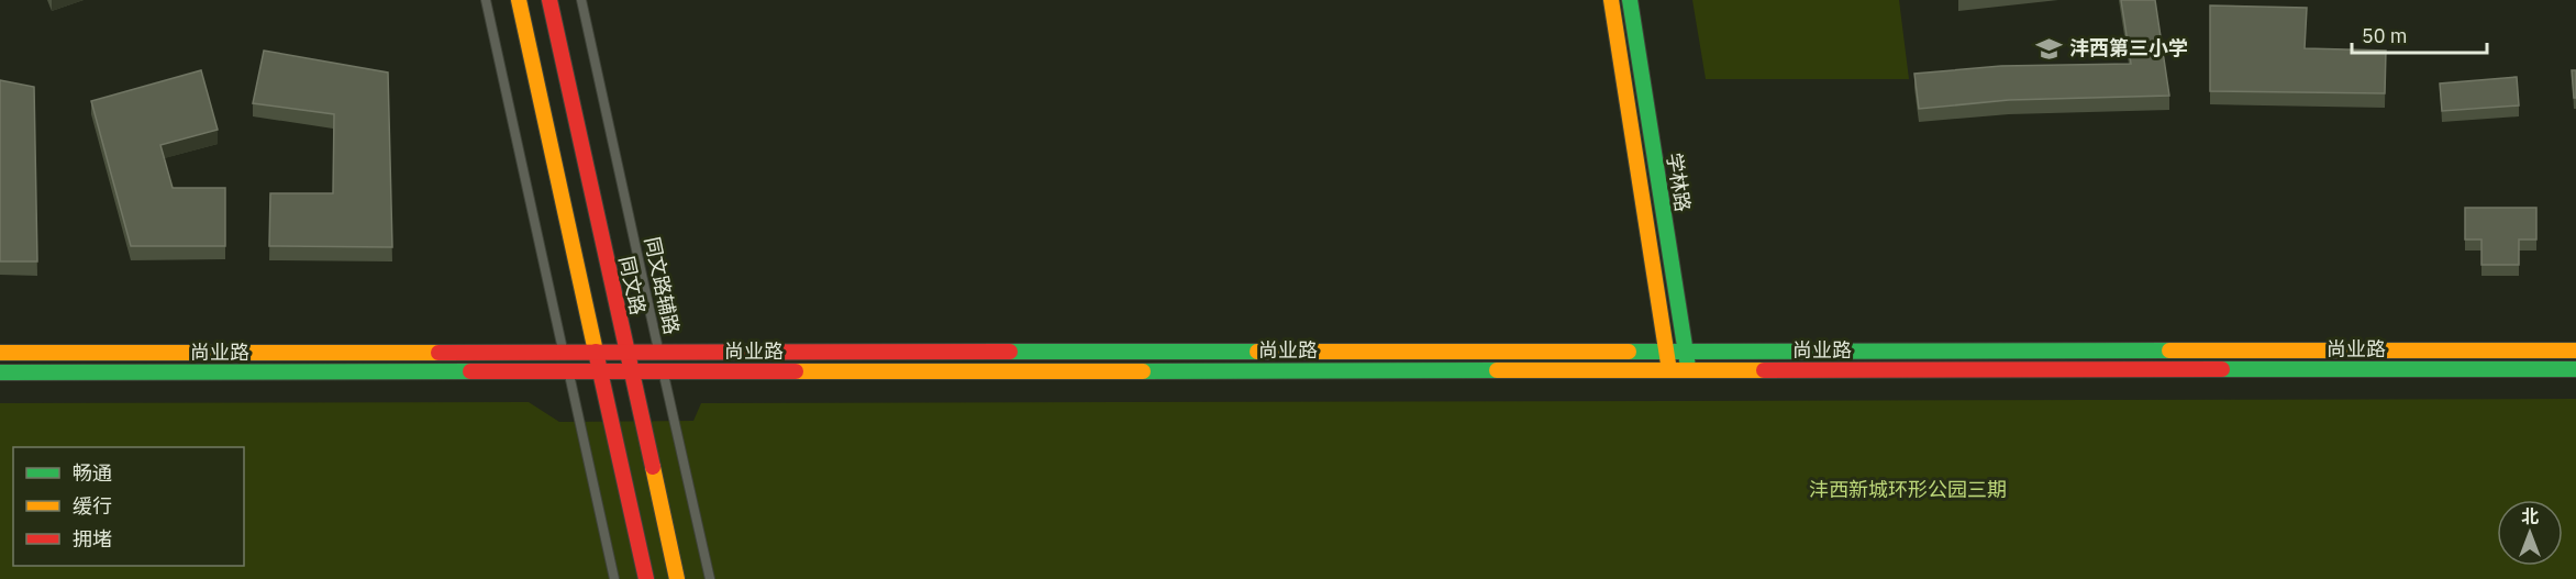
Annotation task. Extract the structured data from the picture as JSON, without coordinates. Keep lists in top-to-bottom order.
{
  "streets": {
    "street": ["学林路", "同文路", "尚业路"],
    "lane": ["同文路辅路"]
  },
  "crossings": [
    ["学林路", "尚业路"],
    ["同文路", "尚业路"],
    ["同文路辅路", "尚业路"]
  ],
  "parks": ["沣西新城环形公园三期"],
  "places": {
    "school or university": ["沣西第三小学"]
  },
  "legend": ["畅通", "缓行", "拥堵"],
  "scale_bar": "50 m",
  "north": "top"
}
